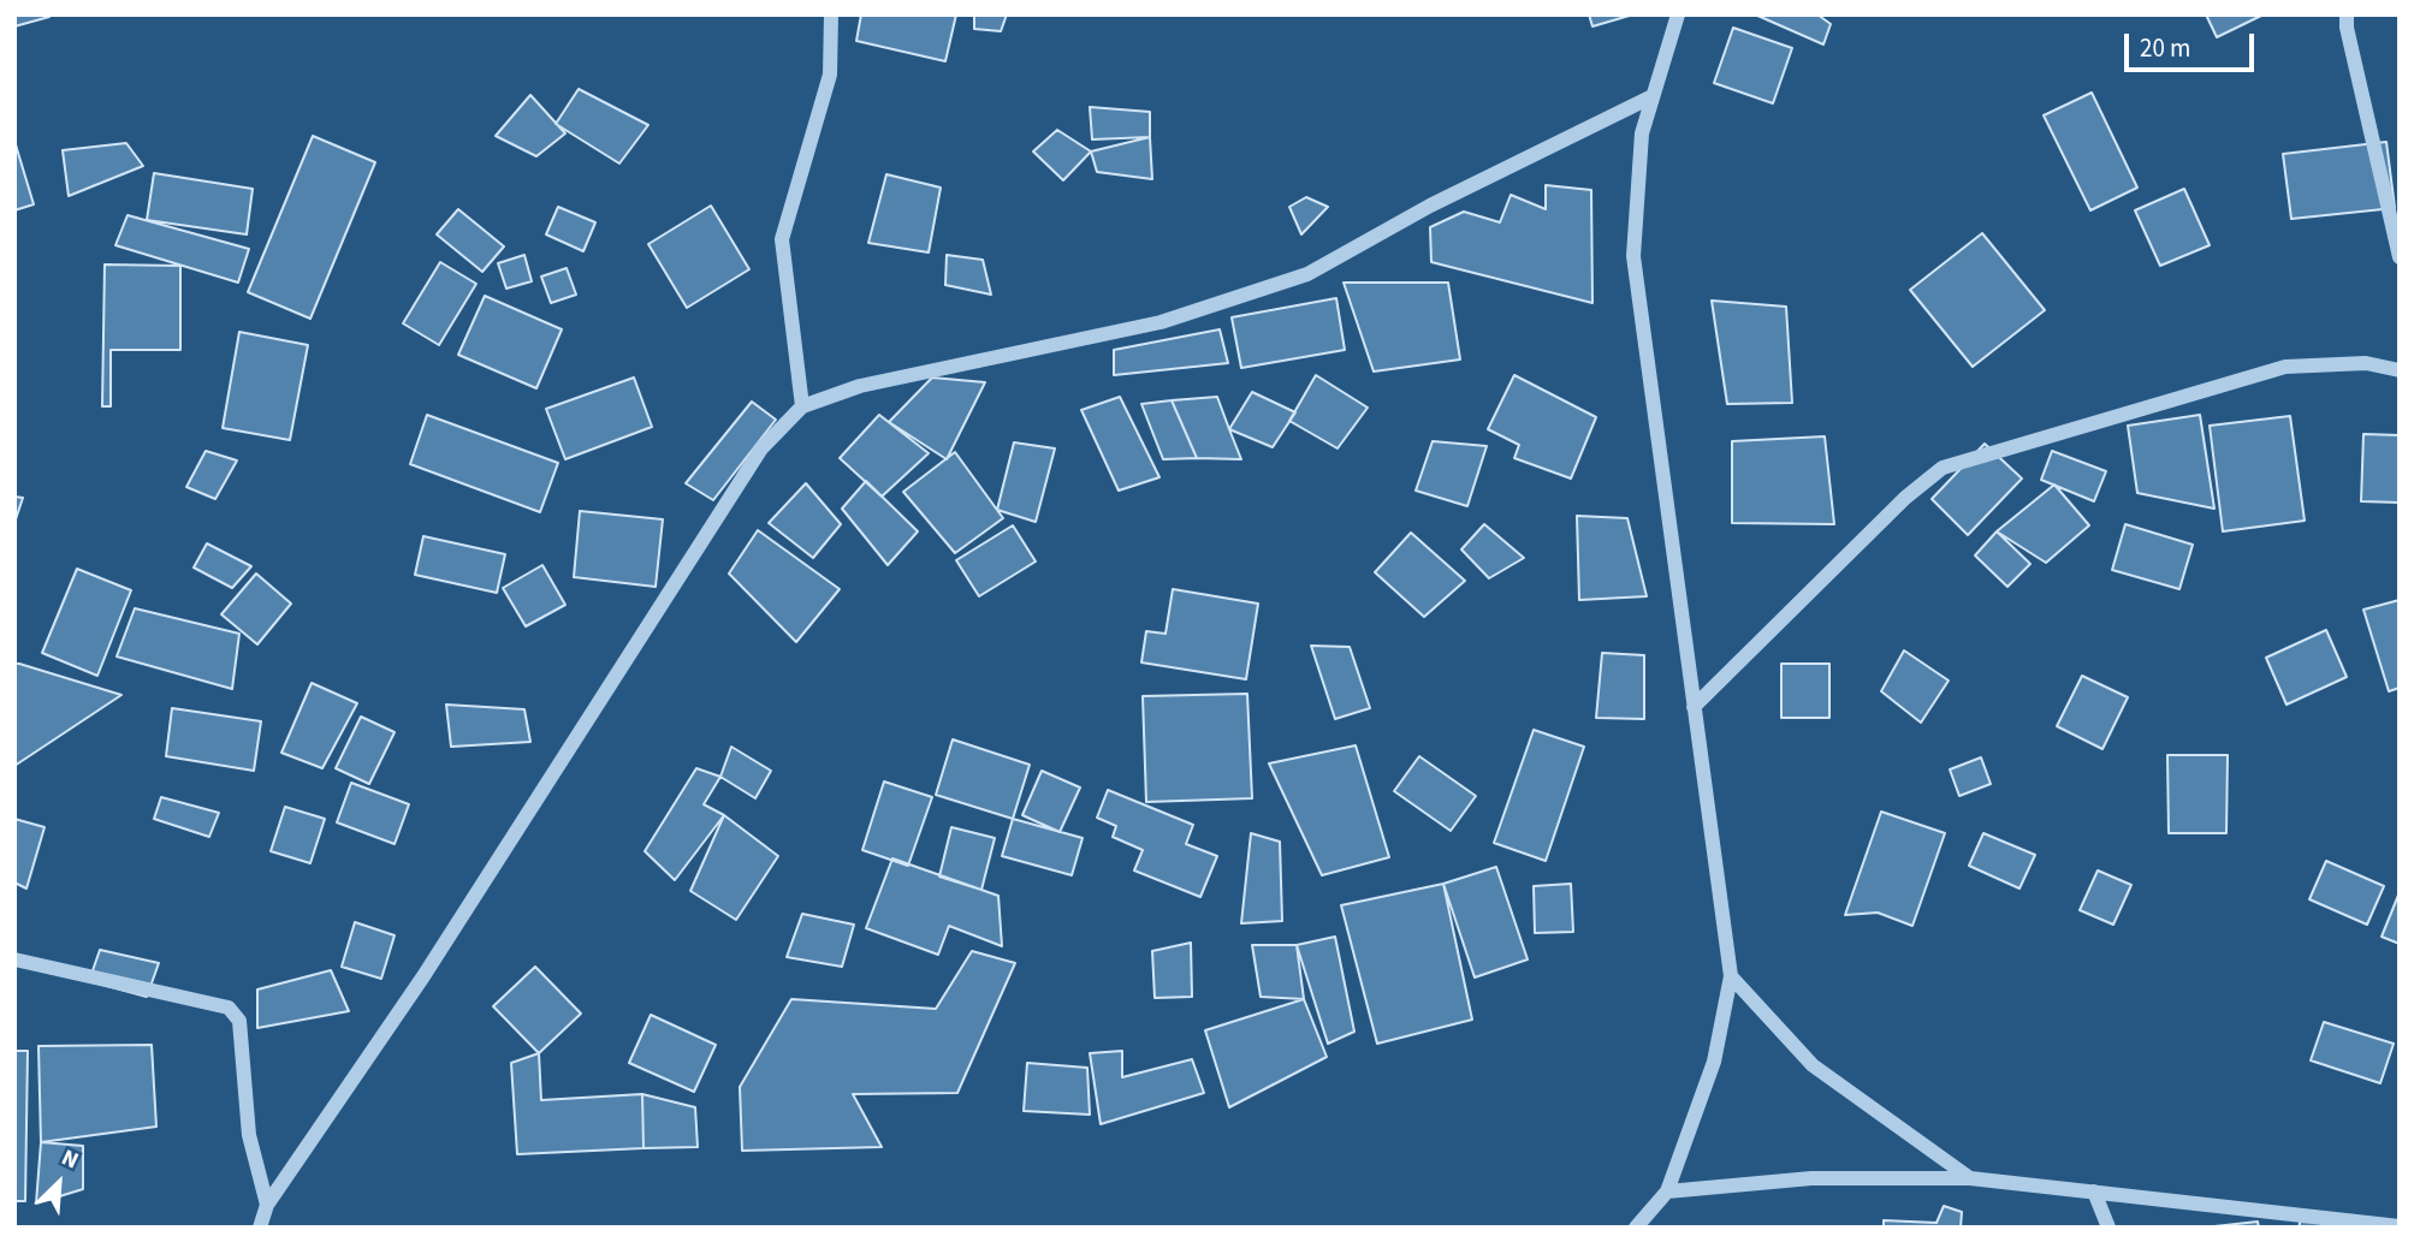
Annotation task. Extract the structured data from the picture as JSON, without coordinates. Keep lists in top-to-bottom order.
{
  "scale_bar": "20 m",
  "north": "top right"
}
